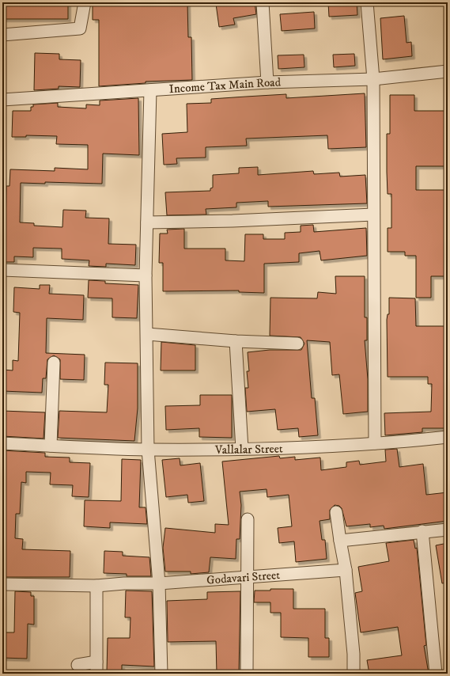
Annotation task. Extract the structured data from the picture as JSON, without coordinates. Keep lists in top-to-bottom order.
{
  "streets": {
    "street": ["Income Tax Main Road", "Vallalar Street", "Godavari Street"]
  }
}
